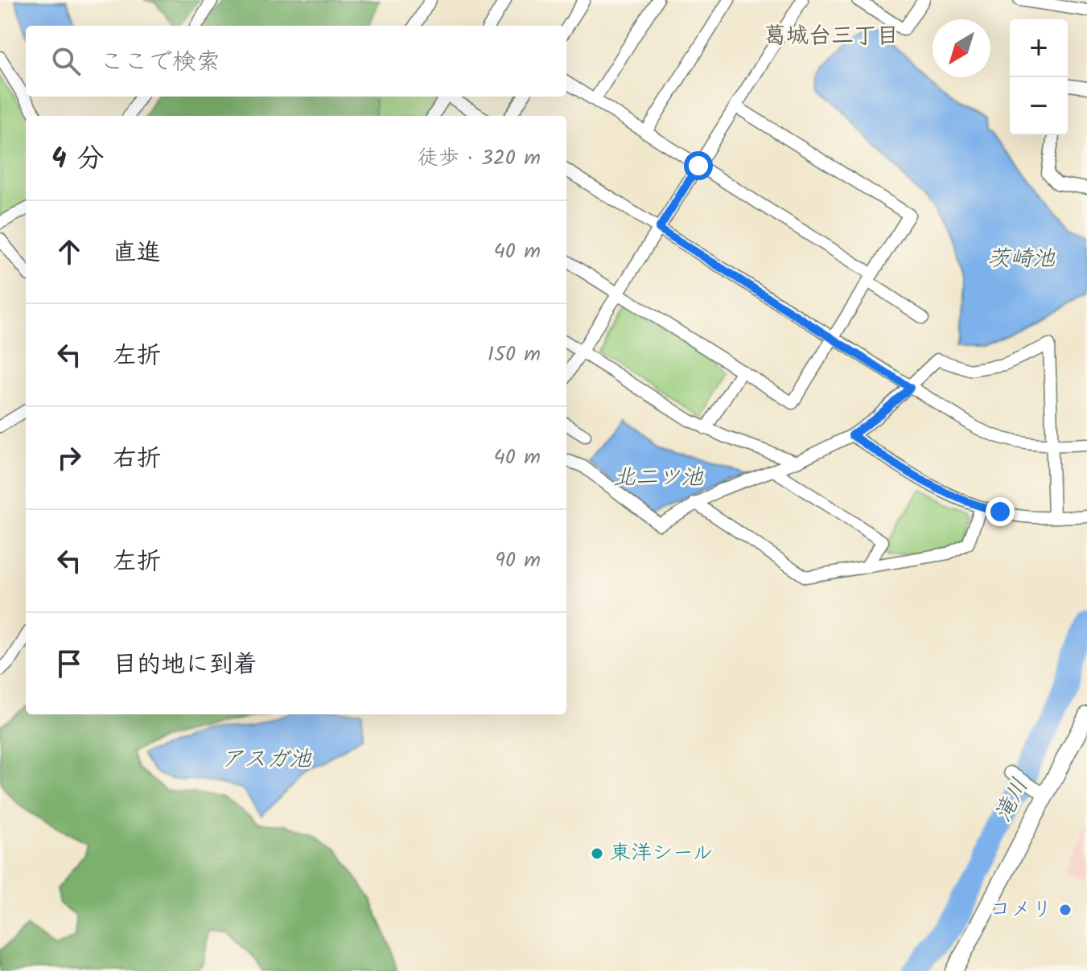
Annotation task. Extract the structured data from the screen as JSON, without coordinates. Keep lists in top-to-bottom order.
{
  "districts": ["葛城台三丁目"],
  "water": [
    "茨崎池",
    "北二ツ池",
    "アスガ池",
    "滝川"
  ],
  "places": ["東洋シール", "コメリ"],
  "north": "bottom left",
  "page": {
    "map_buttons": ["+", "−"],
    "search": "ここで検索",
    "heading": ["4 分", "徒歩 · 320 m"],
    "list": [
      ["直進", "40 m"],
      ["左折", "150 m"],
      ["右折", "40 m"],
      ["左折", "90 m"],
      "目的地に到着"
    ]
  }
}
